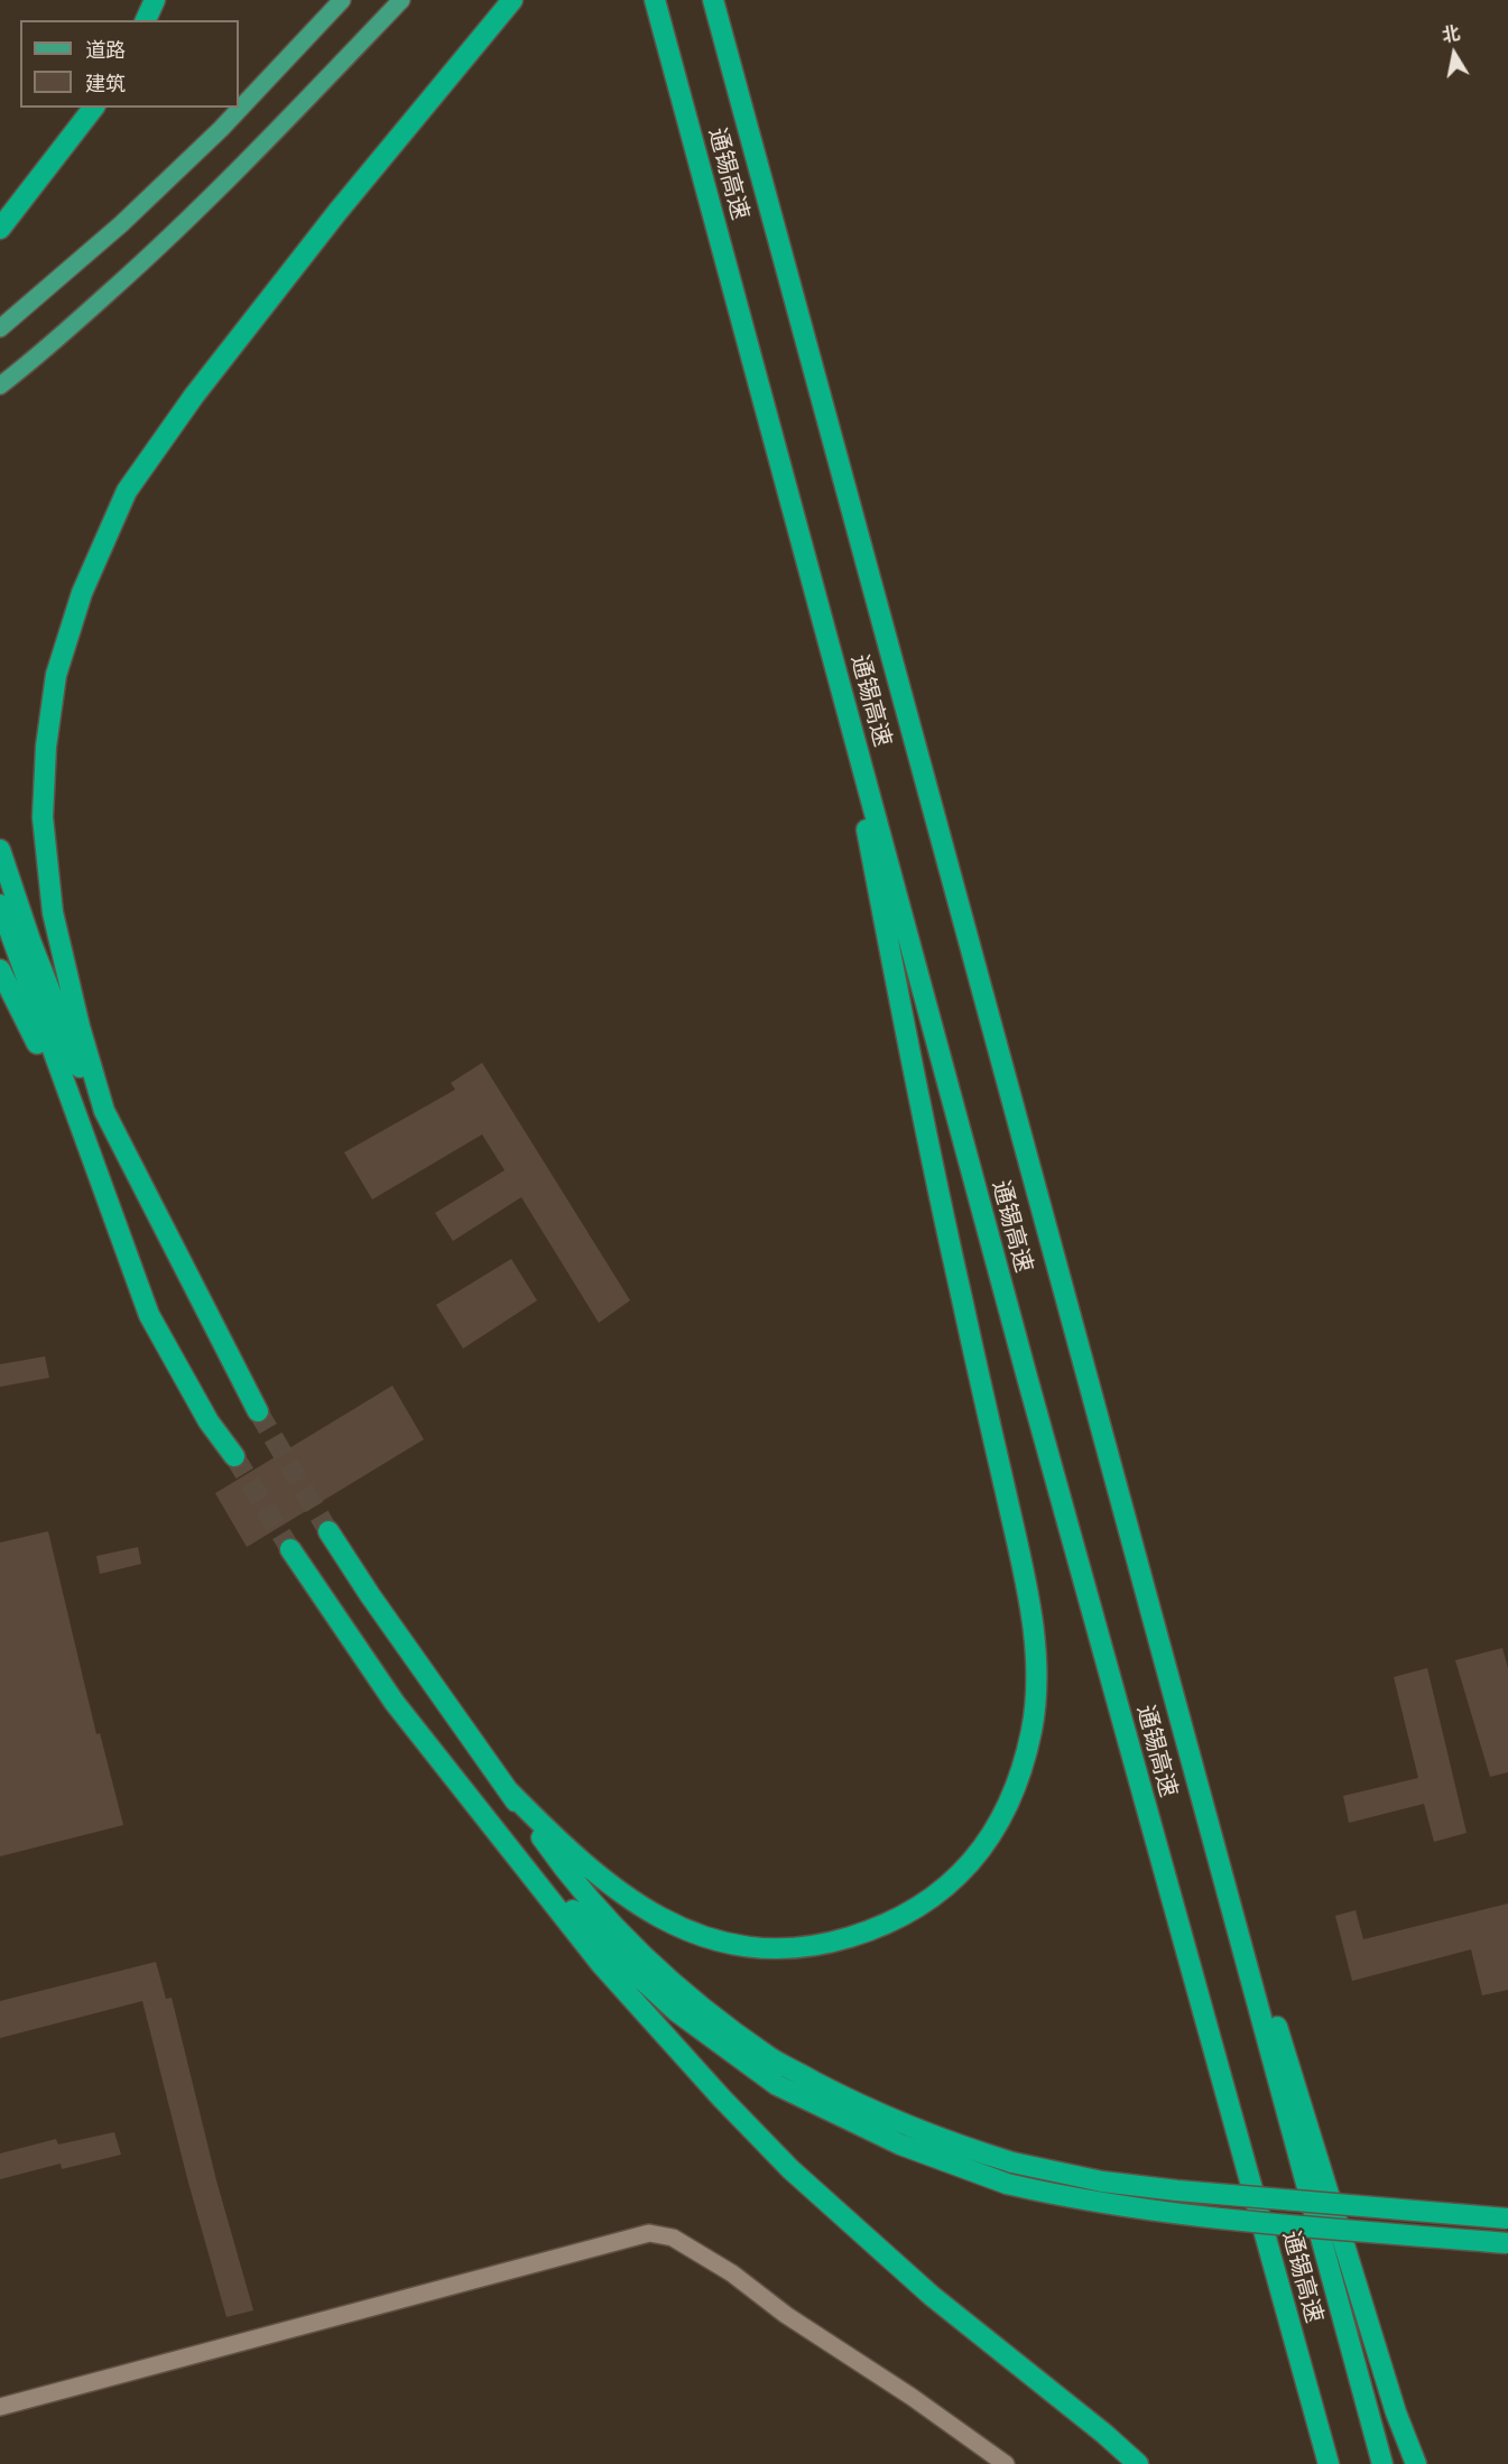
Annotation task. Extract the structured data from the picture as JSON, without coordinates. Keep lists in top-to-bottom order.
{
  "streets": {
    "highway": ["通锡高速"]
  },
  "legend": ["道路", "建筑"],
  "north": "top"
}
